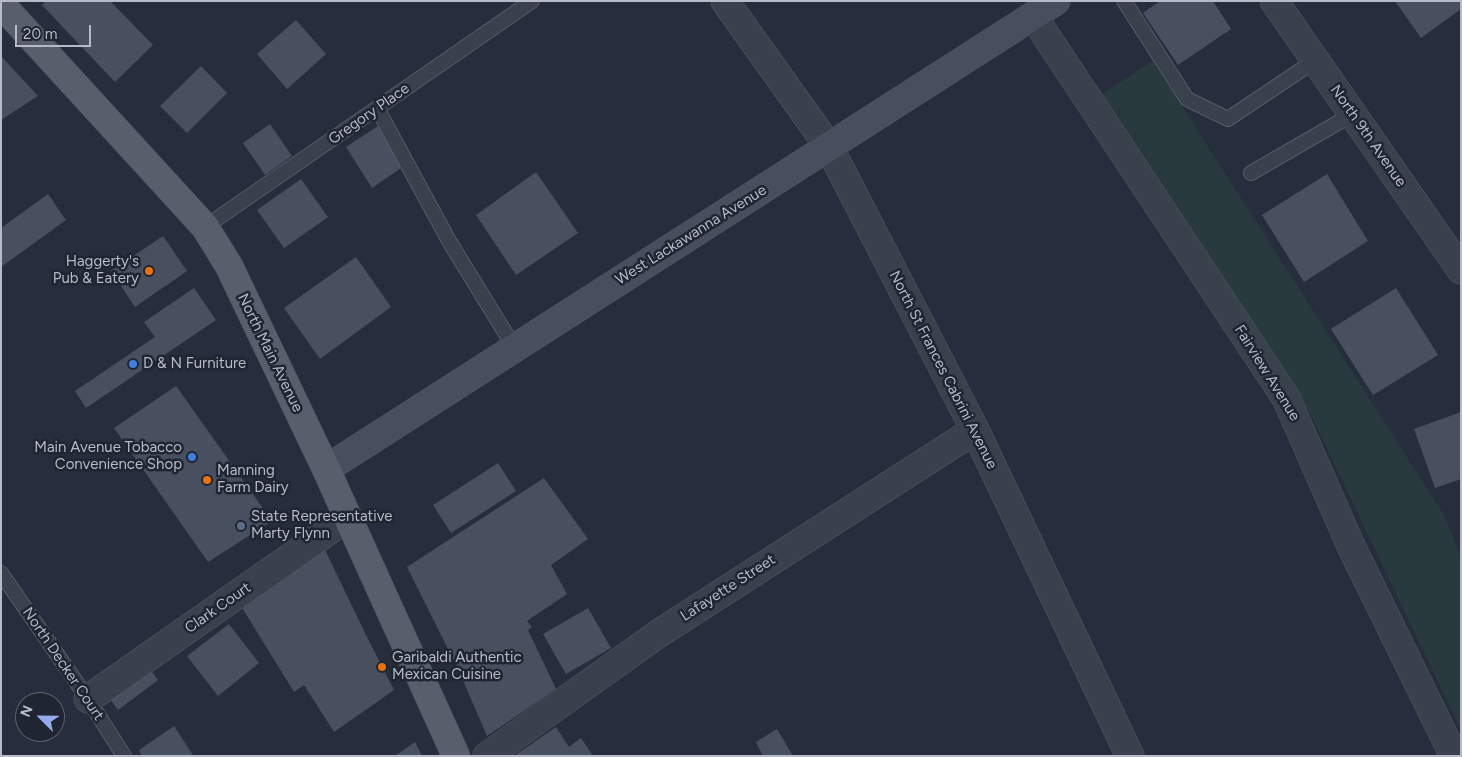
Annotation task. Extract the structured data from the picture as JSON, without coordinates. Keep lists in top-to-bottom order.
{
  "streets": {
    "main road": ["West Lackawanna Avenue", "North Main Avenue"],
    "street": [
      "North 9th Avenue",
      "North St Frances Cabrini Avenue",
      "Fairview Avenue",
      "Lafayette Street",
      "Clark Court"
    ],
    "lane": ["Gregory Place", "North Decker Court"]
  },
  "crossings": [
    ["Gregory Place", "North Main Avenue"],
    ["West Lackawanna Avenue", "North Main Avenue"],
    ["West Lackawanna Avenue", "North St Frances Cabrini Avenue"],
    ["West Lackawanna Avenue", "Fairview Avenue"],
    ["North Main Avenue", "Clark Court"],
    ["North St Frances Cabrini Avenue", "Lafayette Street"],
    ["Clark Court", "North Decker Court"]
  ],
  "places": [
    "Haggerty's Pub & Eatery",
    "D & N Furniture",
    "Main Avenue Tobacco Convenience Shop",
    "Manning Farm Dairy",
    "State Representative Marty Flynn",
    "Garibaldi Authentic Mexican Cuisine"
  ],
  "scale_bar": "20 m",
  "north": "top left"
}
